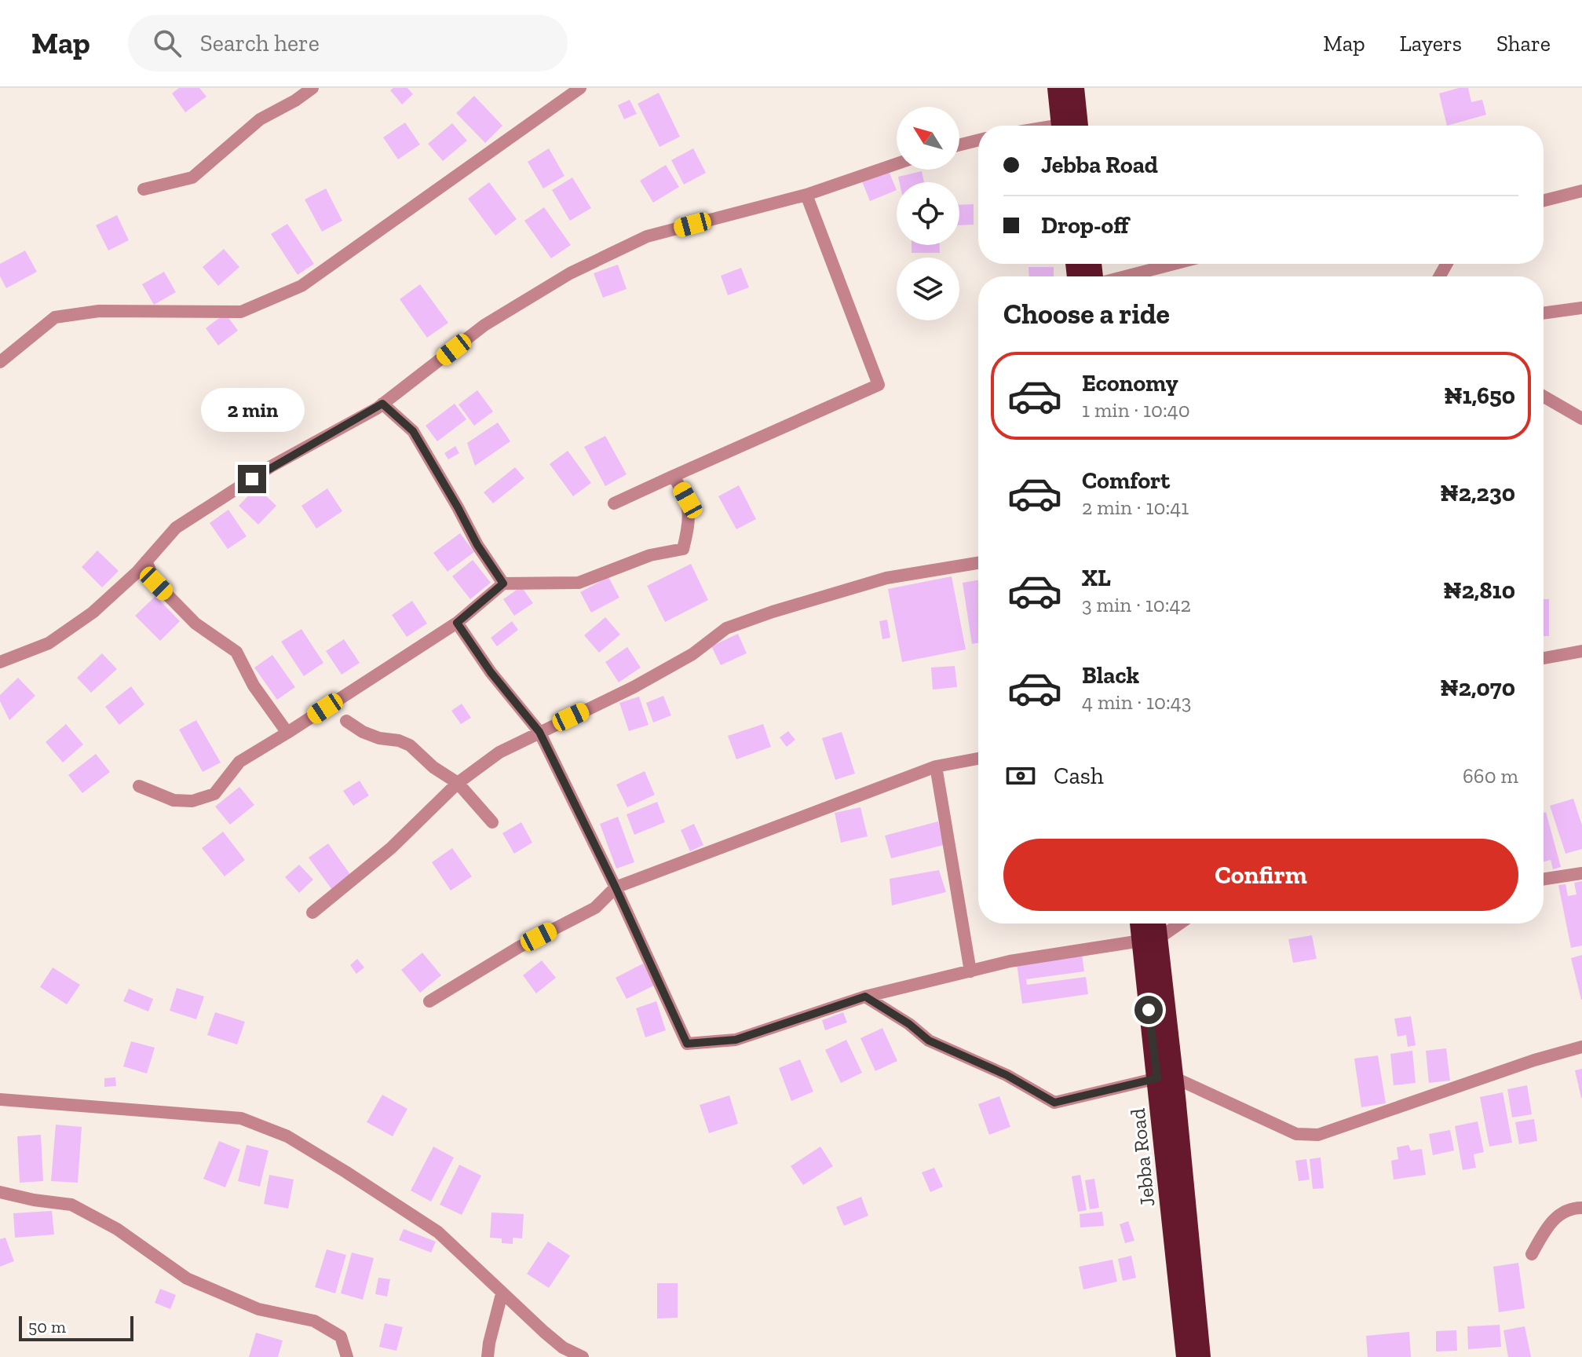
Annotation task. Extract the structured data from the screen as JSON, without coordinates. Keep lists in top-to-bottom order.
{
  "streets": {
    "highway": ["Jebba Road"]
  },
  "scale_bar": "50 m",
  "north": "top left",
  "page": {
    "header": "Map",
    "search": "Search here",
    "nav": ["Map", "Layers", "Share"],
    "banner": ["Jebba Road", "Drop-off"],
    "heading": "Choose a ride",
    "list": [
      {
        "name": "Economy",
        "note": "1 min · 10:40",
        "value": "₦1,650"
      },
      {
        "name": "Comfort",
        "note": "2 min · 10:41",
        "value": "₦2,230"
      },
      {
        "name": "XL",
        "note": "3 min · 10:42",
        "value": "₦2,810"
      },
      {
        "name": "Black",
        "note": "4 min · 10:43",
        "value": "₦2,070"
      }
    ],
    "bubble": "2 min",
    "pay": ["Cash", "660 m"],
    "buttons": "Confirm",
    "scale": "50 m"
  }
}
